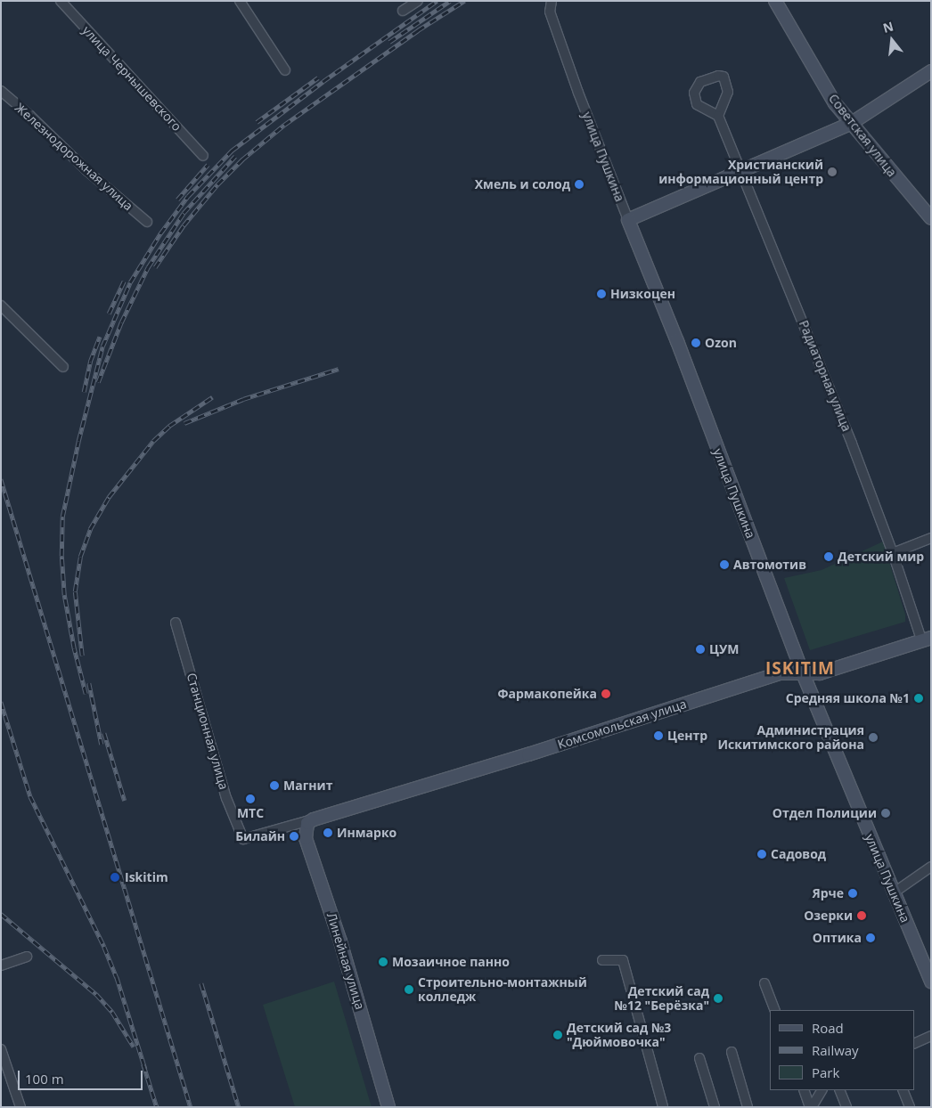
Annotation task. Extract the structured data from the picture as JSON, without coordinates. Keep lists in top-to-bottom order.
{
  "streets": {
    "main road": [
      "Советская улица",
      "улица Пушкина",
      "Комсомольская улица",
      "Линейная улица"
    ],
    "street": [
      "улица Чернышевского",
      "Железнодорожная улица",
      "Радиаторная улица",
      "Станционная улица"
    ]
  },
  "crossings": [
    ["улица Пушкина", "Комсомольская улица"],
    ["Радиаторная улица", "Комсомольская улица"],
    ["Комсомольская улица", "Станционная улица"],
    ["Комсомольская улица", "Линейная улица"],
    ["Станционная улица", "Линейная улица"]
  ],
  "districts": ["ISKITIM"],
  "places": [
    "Христианский информационный центр",
    "Хмель и солод",
    "Низкоцен",
    "Ozon",
    "Детский мир",
    "Автомотив",
    "ЦУМ",
    "Фармакопейка",
    "Средняя школа №1",
    "Центр",
    "Администрация Искитимского района",
    "Магнит",
    "МТС",
    "Отдел Полиции",
    "Инмарко",
    "Билайн",
    "Садовод",
    "Iskitim",
    "Ярче",
    "Озерки",
    "Оптика",
    "Мозаичное панно",
    "Строительно-монтажный колледж",
    "Детский сад №12 \"Берёзка\"",
    "Детский сад №3 \"Дюймовочка\""
  ],
  "legend": ["Road", "Railway", "Park"],
  "scale_bar": "100 m",
  "north": "top"
}
